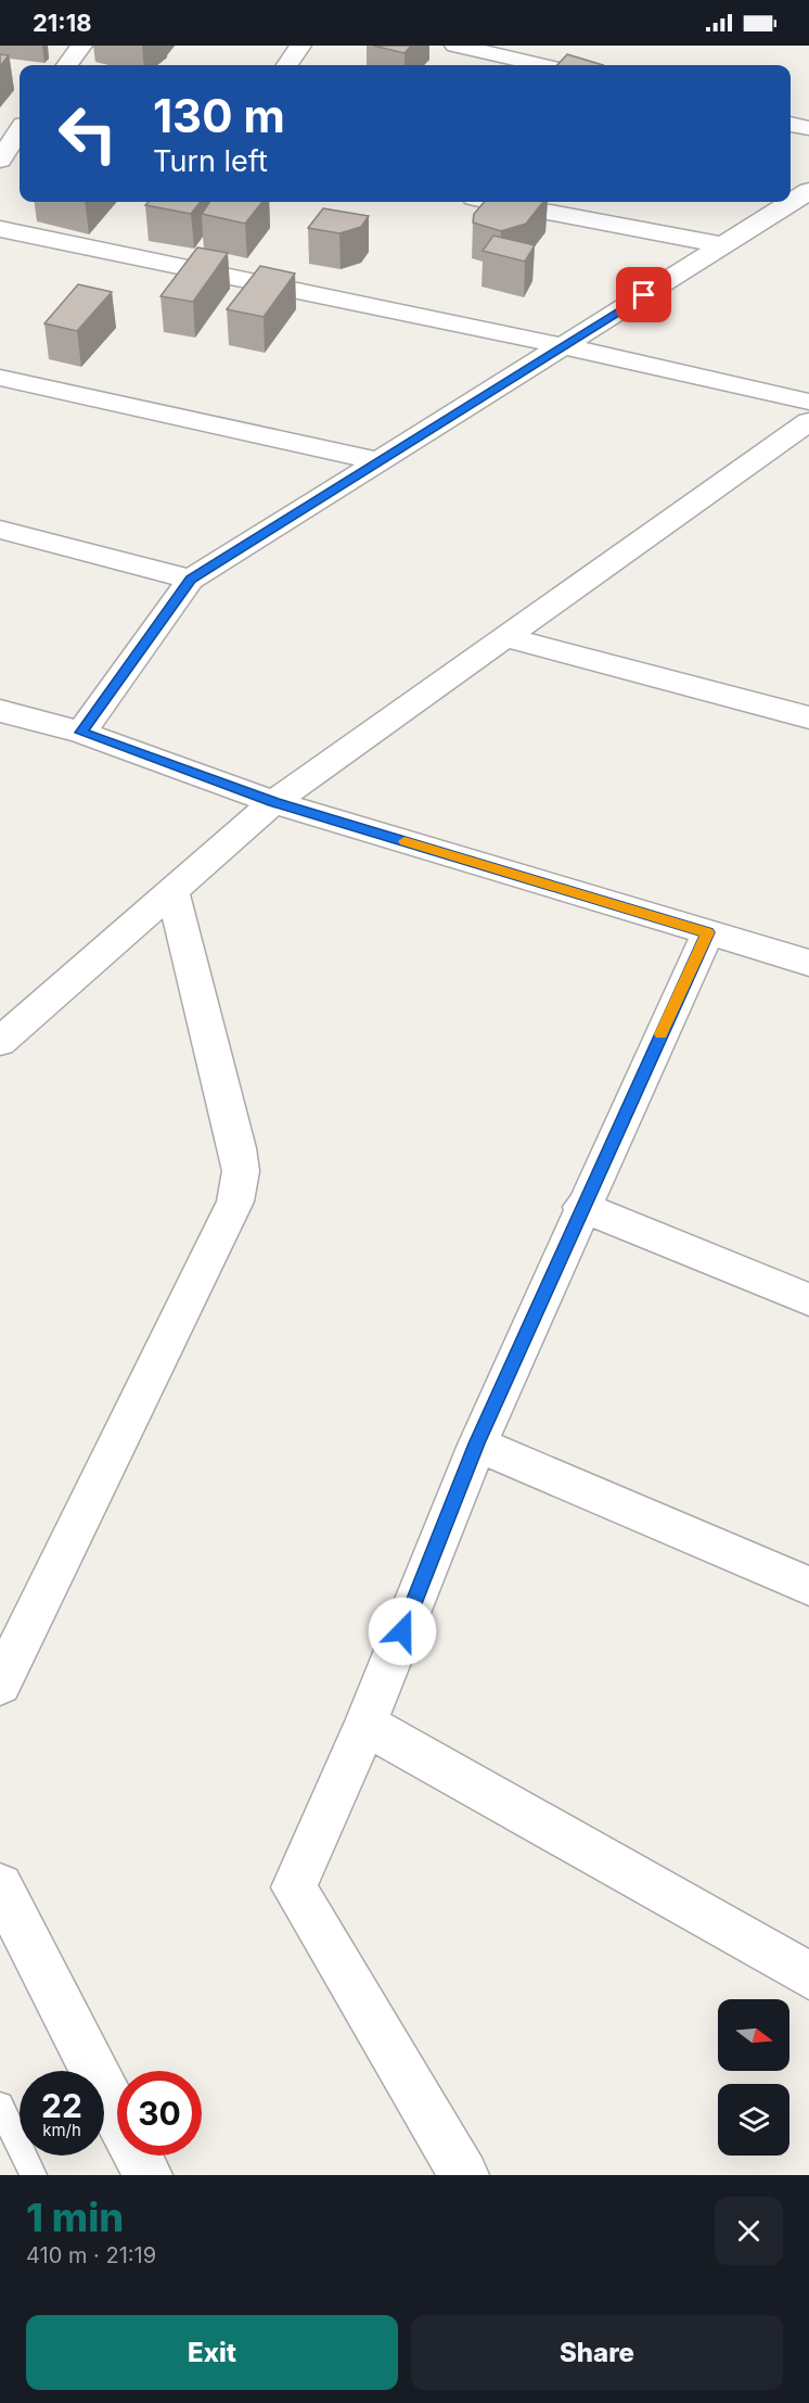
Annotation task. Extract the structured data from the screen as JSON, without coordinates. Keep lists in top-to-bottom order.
{
  "north": "right",
  "page": {
    "status": "21:18",
    "turn": ["130 m", "Turn left"],
    "speed": "22 km/h",
    "limit": "30",
    "heading": ["1 min", "410 m · 21:19"],
    "buttons": ["Exit", "Share"]
  }
}
